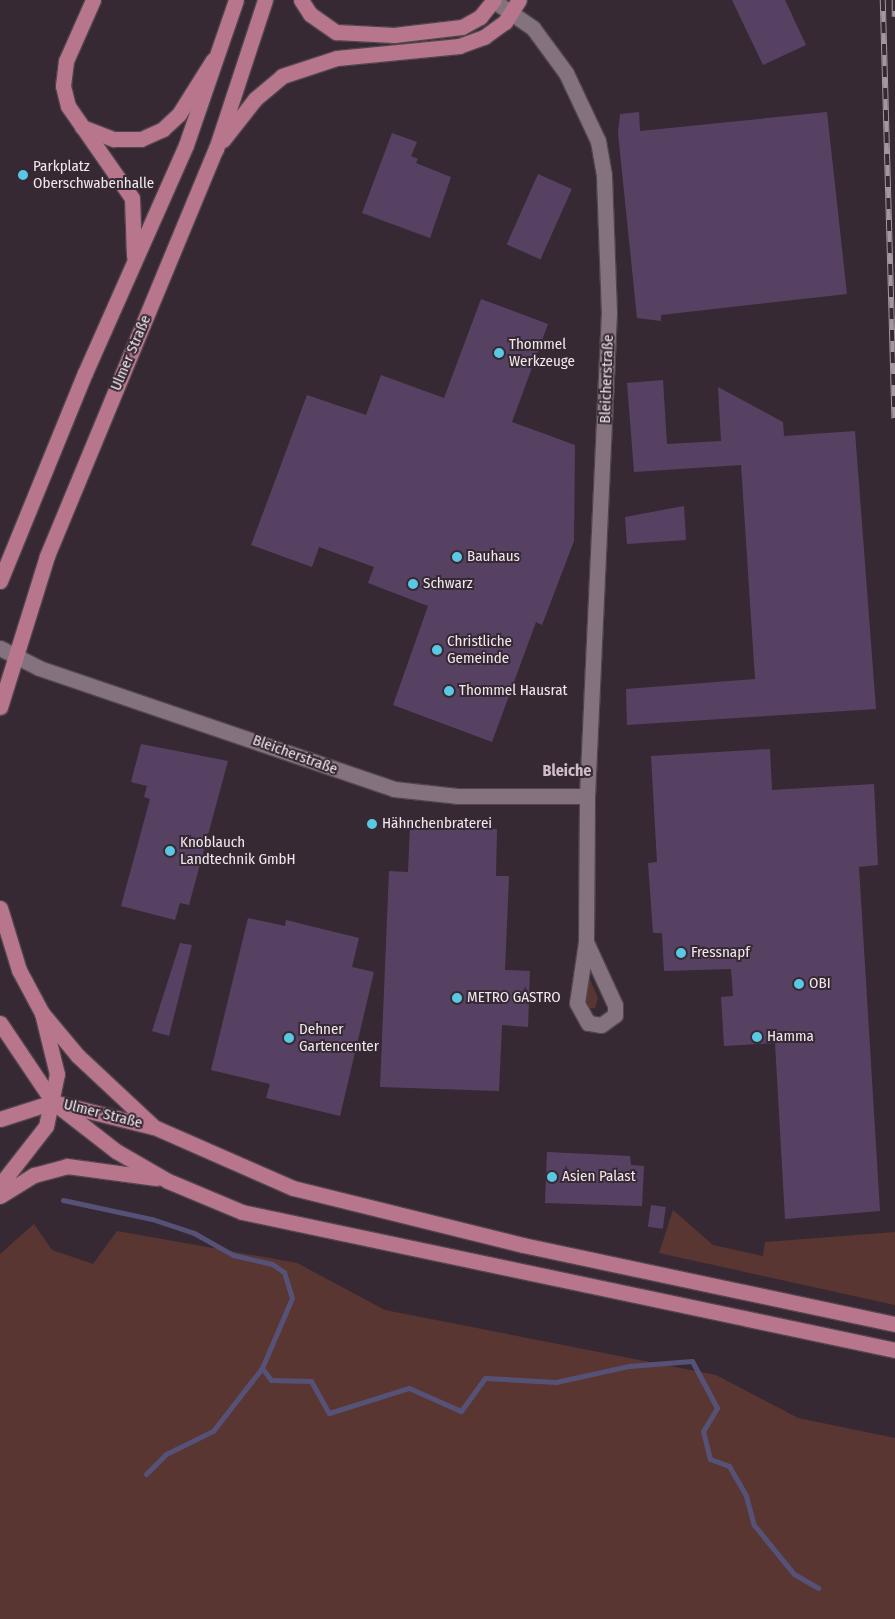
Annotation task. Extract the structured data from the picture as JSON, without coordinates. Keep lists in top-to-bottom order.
{
  "streets": {
    "main road": ["Ulmer Straße"],
    "street": ["Bleicherstraße"]
  },
  "crossings": [
    ["Ulmer Straße", "Bleicherstraße"]
  ],
  "districts": ["Bleiche"],
  "places": [
    "Parkplatz Oberschwabenhalle",
    "Thommel Werkzeuge",
    "Bauhaus",
    "Schwarz",
    "Christliche Gemeinde",
    "Thommel Hausrat",
    "Hähnchenbraterei",
    "Knoblauch Landtechnik GmbH",
    "Fressnapf",
    "OBI",
    "METRO GASTRO",
    "Hamma",
    "Dehner Gartencenter",
    "Asien Palast"
  ]
}
